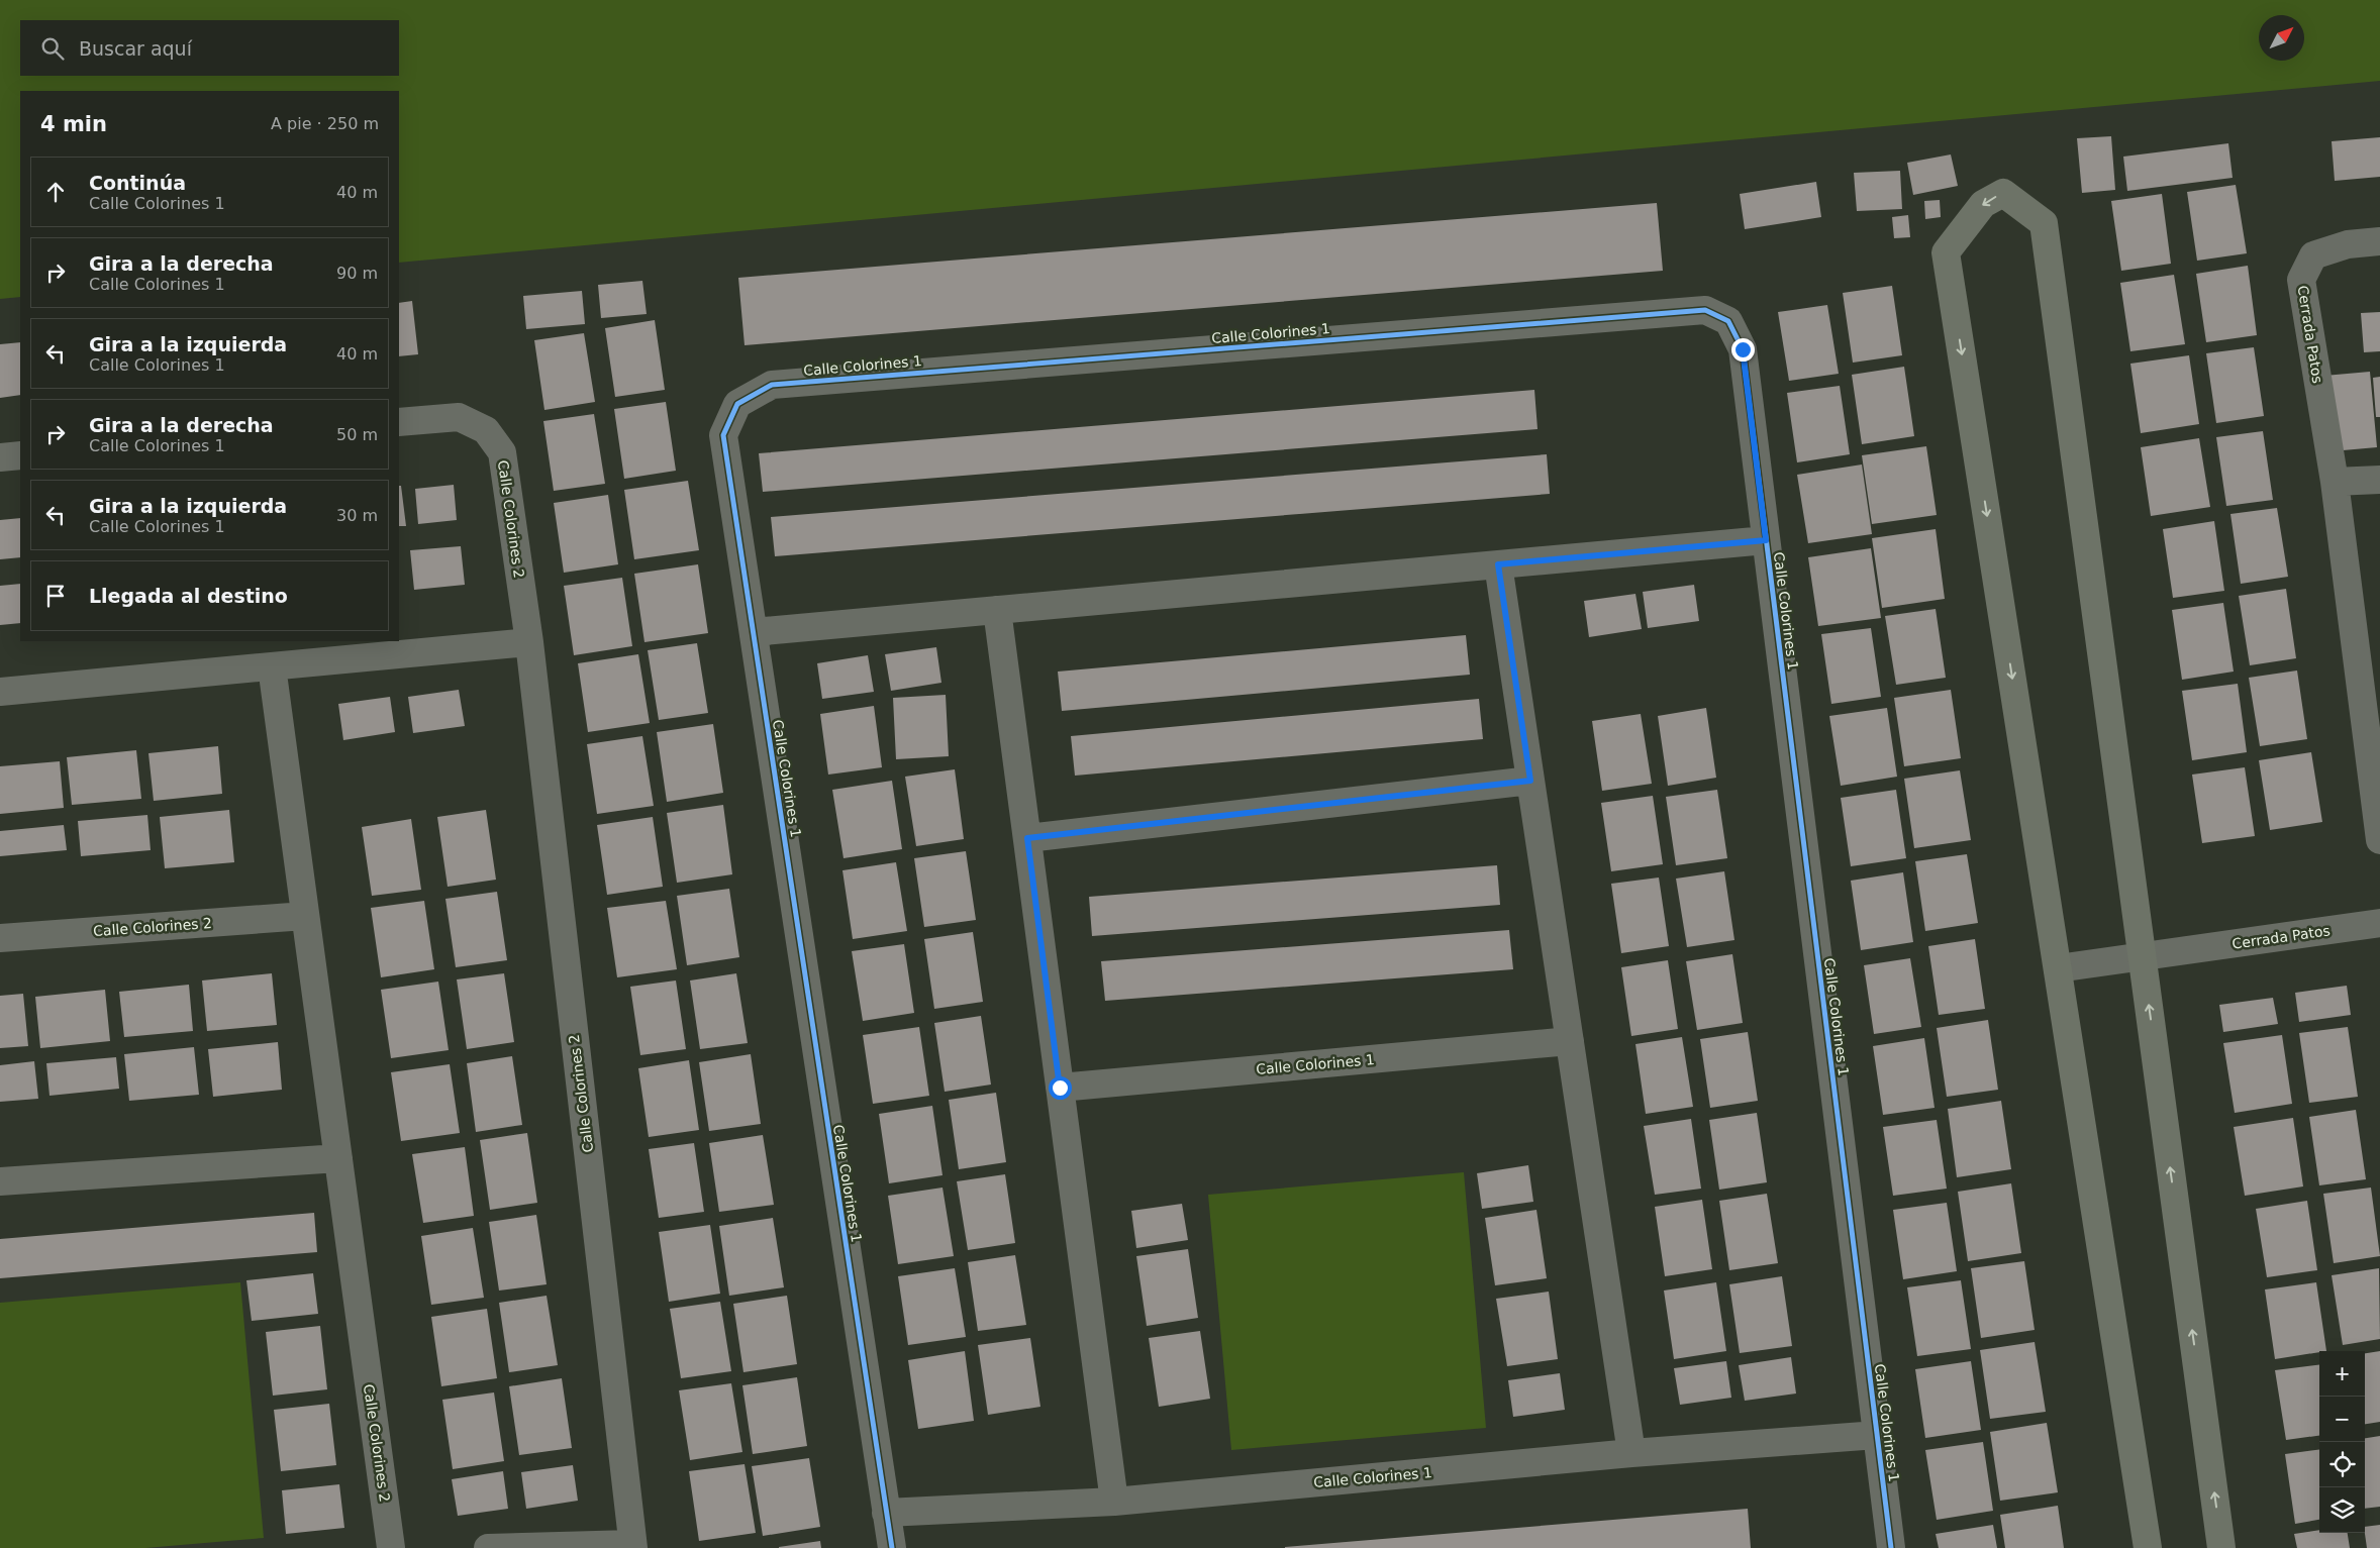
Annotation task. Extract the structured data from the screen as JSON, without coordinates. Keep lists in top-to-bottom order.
{
  "streets": {
    "street": ["Calle Colorines 1", "Cerrada Patos", "Calle Colorines 2"]
  },
  "north": "top right",
  "page": {
    "search": "Buscar aquí",
    "heading": ["4 min", "A pie · 250 m"],
    "list": [
      ["Continúa", "Calle Colorines 1", "40 m"],
      ["Gira a la derecha", "Calle Colorines 1", "90 m"],
      ["Gira a la izquierda", "Calle Colorines 1", "40 m"],
      ["Gira a la derecha", "Calle Colorines 1", "50 m"],
      ["Gira a la izquierda", "Calle Colorines 1", "30 m"],
      "Llegada al destino"
    ],
    "map_buttons": ["+", "−"]
  }
}
